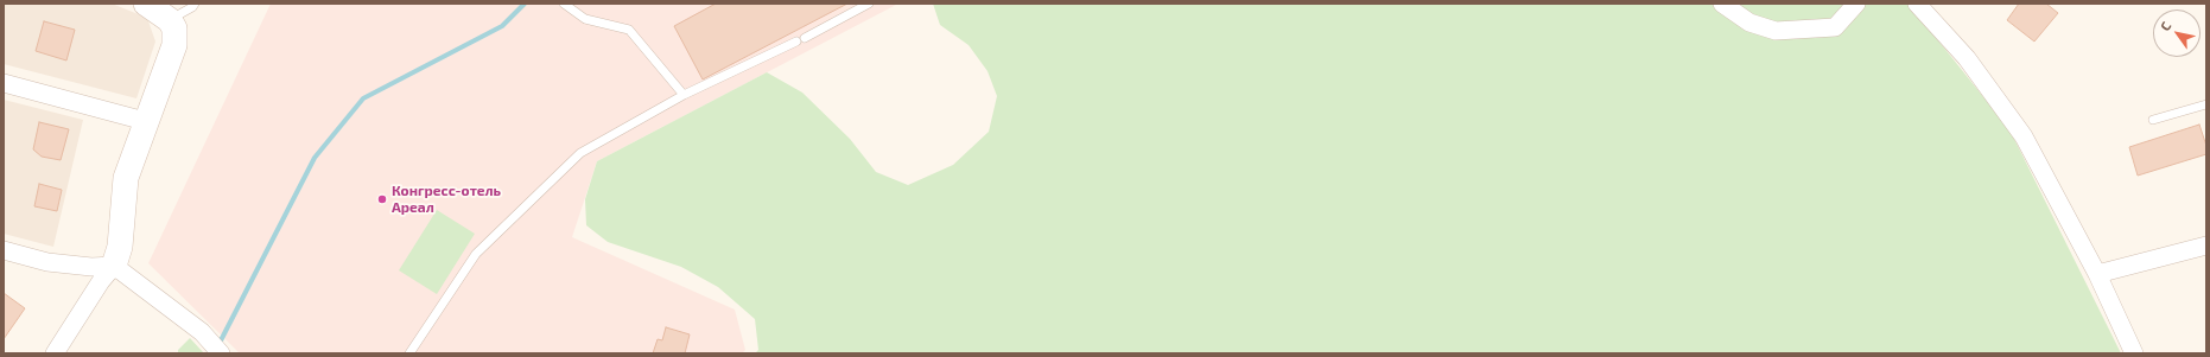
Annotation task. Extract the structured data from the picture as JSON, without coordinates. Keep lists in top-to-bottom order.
{
  "places": ["Конгресс-отель Ареал"],
  "north": "top left"
}
